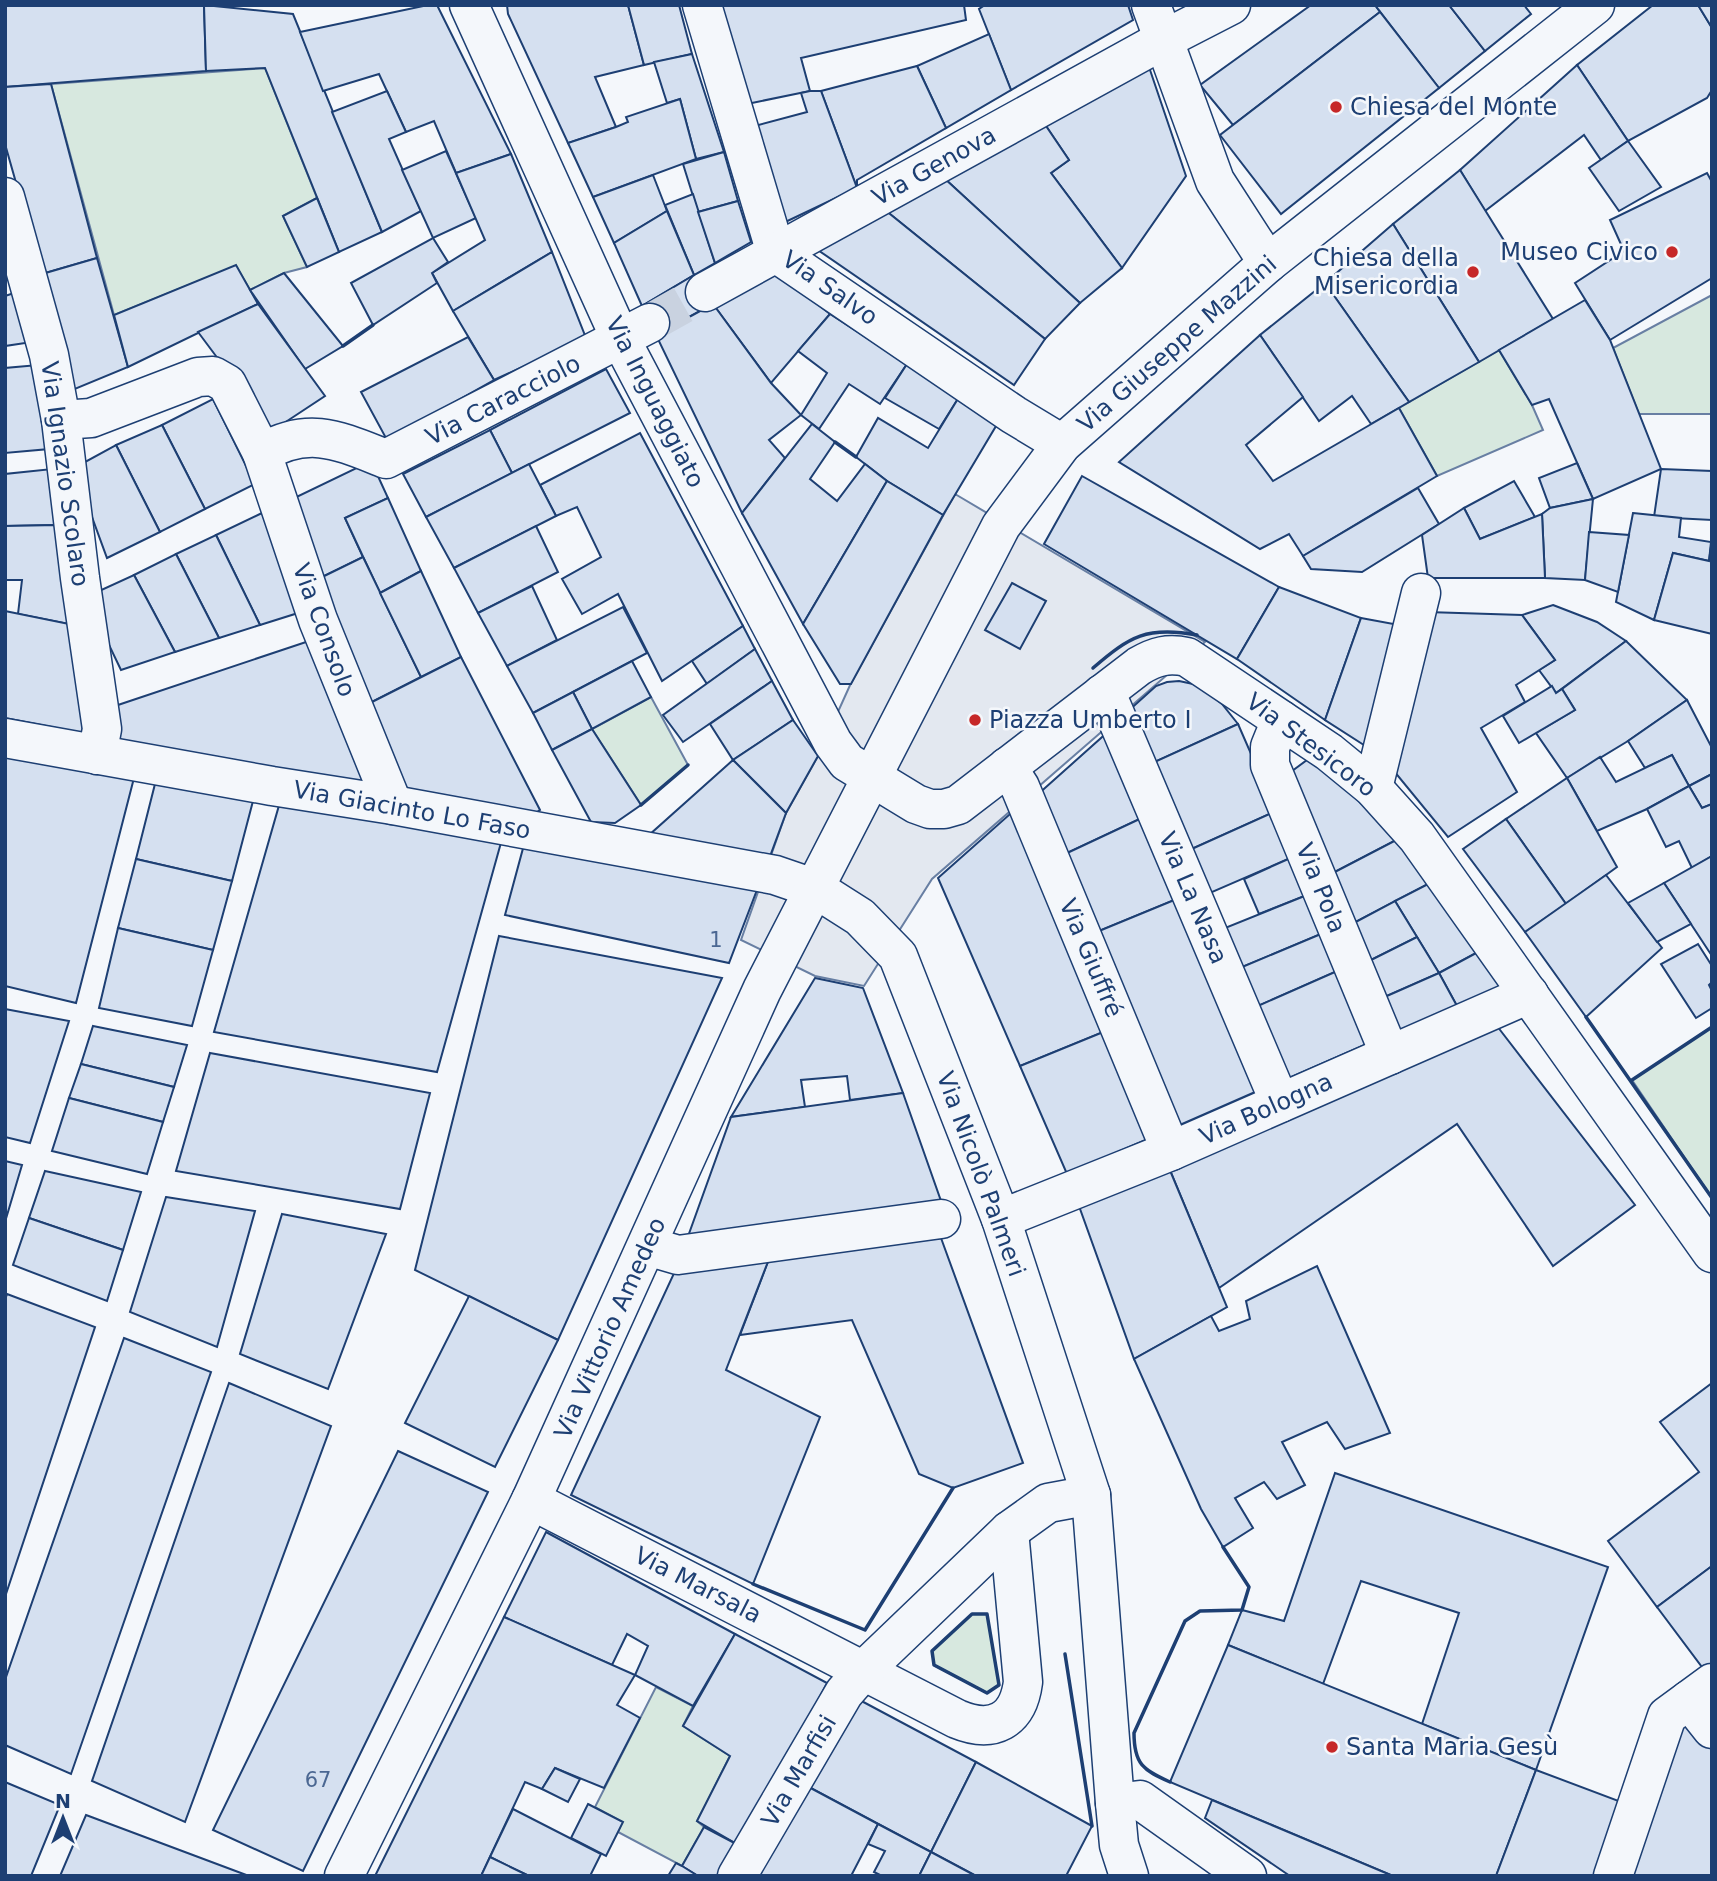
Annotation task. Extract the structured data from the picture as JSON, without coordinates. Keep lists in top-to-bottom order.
{
  "streets": {
    "street": [
      "Via Genova",
      "Via Salvo",
      "Via Giuseppe Mazzini",
      "Via Caracciolo",
      "Via Inguaggiato",
      "Via Ignazio Scolaro",
      "Via Consolo",
      "Via Stesicoro",
      "Via Giacinto Lo Faso",
      "Via Pola",
      "Via La Nasa",
      "Via Giuffré",
      "Via Bologna",
      "Via Nicolò Palmeri",
      "Via Vittorio Amedeo",
      "Via Marsala",
      "Via Marfisi"
    ]
  },
  "crossings": [
    ["Via Genova", "Via Salvo"],
    ["Via Salvo", "Via Giuseppe Mazzini"],
    ["Via Giuseppe Mazzini", "Via Inguaggiato"],
    ["Via Giuseppe Mazzini", "Via Stesicoro"],
    ["Via Giuseppe Mazzini", "Via Vittorio Amedeo"],
    ["Via Caracciolo", "Via Inguaggiato"],
    ["Via Caracciolo", "Via Consolo"],
    ["Via Inguaggiato", "Via Stesicoro"],
    ["Via Inguaggiato", "Via Vittorio Amedeo"],
    ["Via Ignazio Scolaro", "Via Consolo"],
    ["Via Ignazio Scolaro", "Via Giacinto Lo Faso"],
    ["Via Consolo", "Via Giacinto Lo Faso"],
    ["Via Stesicoro", "Via Pola"],
    ["Via Stesicoro", "Via La Nasa"],
    ["Via Stesicoro", "Via Giuffré"],
    ["Via Stesicoro", "Via Bologna"],
    ["Via Stesicoro", "Via Vittorio Amedeo"],
    ["Via Giacinto Lo Faso", "Via Nicolò Palmeri"],
    ["Via Giacinto Lo Faso", "Via Vittorio Amedeo"],
    ["Via Pola", "Via Bologna"],
    ["Via La Nasa", "Via Bologna"],
    ["Via Giuffré", "Via Bologna"],
    ["Via Bologna", "Via Nicolò Palmeri"],
    ["Via Nicolò Palmeri", "Via Vittorio Amedeo"],
    ["Via Nicolò Palmeri", "Via Marfisi"],
    ["Via Vittorio Amedeo", "Via Marsala"],
    ["Via Marsala", "Via Marfisi"]
  ],
  "places": [
    "Chiesa del Monte",
    "Museo Civico",
    "Chiesa della Misericordia",
    "Piazza Umberto I",
    "Santa Maria Gesù"
  ],
  "house_numbers": ["1", "67"],
  "north": "top"
}
